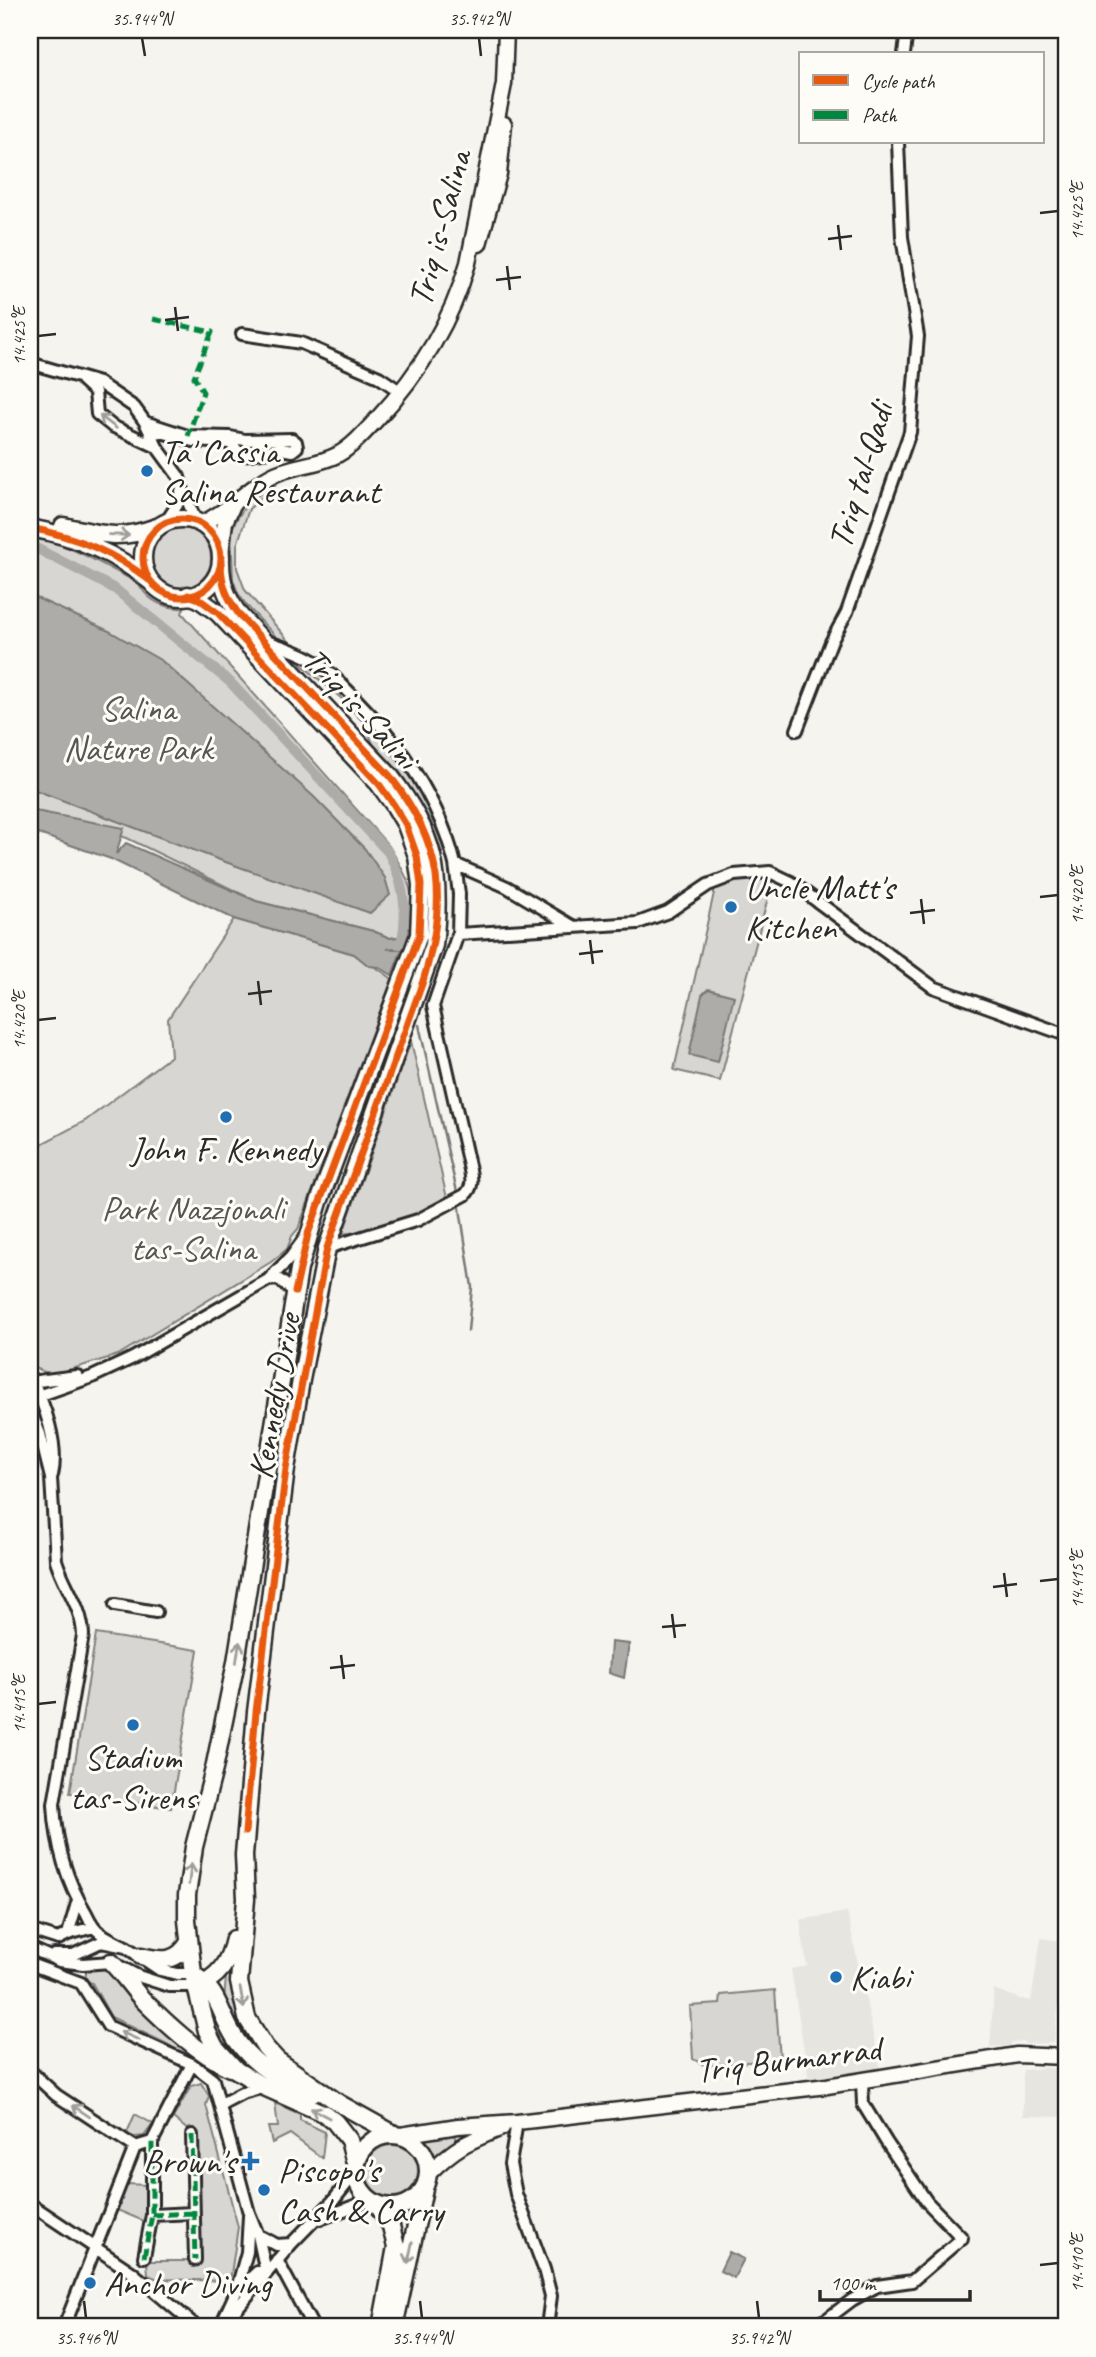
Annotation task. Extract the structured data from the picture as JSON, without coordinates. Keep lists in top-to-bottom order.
{
  "streets": {
    "highway": ["Triq is-Salini", "Kennedy Drive"],
    "main road": ["Triq is-Salina", "Triq Burmarrad"],
    "street": ["Triq tal-Qadi"]
  },
  "crossings": [
    ["Triq is-Salina", "Triq is-Salini"],
    ["Triq is-Salini", "Kennedy Drive"],
    ["Kennedy Drive", "Triq Burmarrad"]
  ],
  "parks": ["Salina Nature Park", "Park Nazzjonali tas-Salina"],
  "places": {
    "other": [
      "Ta' Cassia Salina Restaurant",
      "Uncle Matt's Kitchen",
      "John F. Kennedy",
      "Stadium tas-Sirens",
      "Kiabi",
      "Piscopo's Cash & Carry",
      "Anchor Diving"
    ],
    "health": ["Brown's"]
  },
  "legend": ["Cycle path", "Path"],
  "scale_bar": "100 m",
  "coordinates": [
    "35.944°N",
    "35.942°N",
    "14.425°E",
    "14.420°E",
    "14.415°E",
    "14.410°E",
    "35.946°N"
  ]
}
